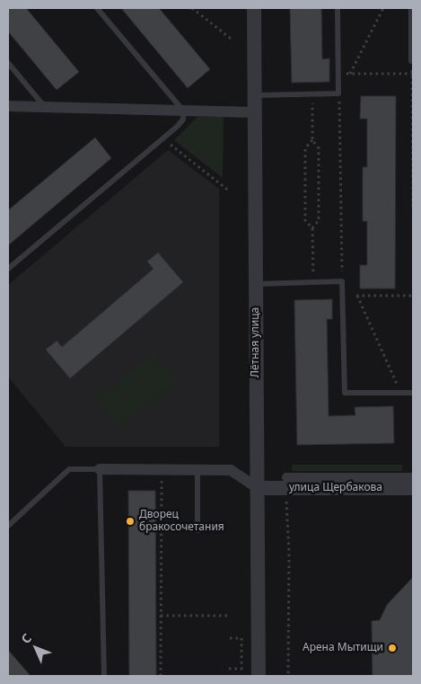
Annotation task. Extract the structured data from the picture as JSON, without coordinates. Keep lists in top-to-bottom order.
{
  "streets": {
    "street": ["Лётная улица", "улица Щербакова"]
  },
  "crossings": [
    ["Лётная улица", "улица Щербакова"]
  ],
  "places": ["Дворец бракосочетания", "Арена Мытищи"],
  "north": "top left"
}
